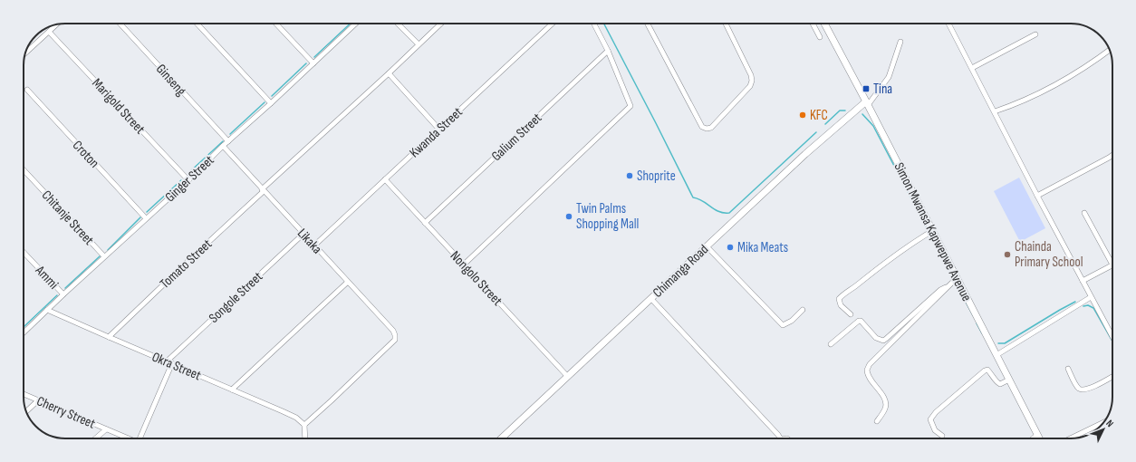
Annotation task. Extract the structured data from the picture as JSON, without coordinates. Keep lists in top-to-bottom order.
{
  "streets": {
    "street": [
      "Ginseng",
      "Marigold Street",
      "Kwanda Street",
      "Galium Street",
      "Croton",
      "Ginger Street",
      "Chitanje Street",
      "Simon Mwansa Kapwepwe Avenue",
      "Likaka",
      "Tomato Street",
      "Chimanga Road",
      "Ammi",
      "Nongolo Street",
      "Songole Street",
      "Okra Street",
      "Cherry Street"
    ]
  },
  "crossings": [
    ["Ginseng", "Ginger Street"],
    ["Marigold Street", "Ginger Street"],
    ["Kwanda Street", "Likaka"],
    ["Kwanda Street", "Nongolo Street"],
    ["Galium Street", "Nongolo Street"],
    ["Croton", "Ginger Street"],
    ["Ginger Street", "Chitanje Street"],
    ["Ginger Street", "Likaka"],
    ["Ginger Street", "Ammi"],
    ["Ginger Street", "Okra Street"],
    ["Simon Mwansa Kapwepwe Avenue", "Chimanga Road"],
    ["Likaka", "Tomato Street"],
    ["Likaka", "Songole Street"],
    ["Likaka", "Okra Street"],
    ["Tomato Street", "Okra Street"],
    ["Chimanga Road", "Nongolo Street"],
    ["Songole Street", "Okra Street"]
  ],
  "places": {
    "transit": ["Tina"],
    "other": [
      "KFC",
      "Shoprite",
      "Twin Palms Shopping Mall",
      "Mika Meats",
      "Chainda Primary School"
    ]
  },
  "north": "top right"
}
